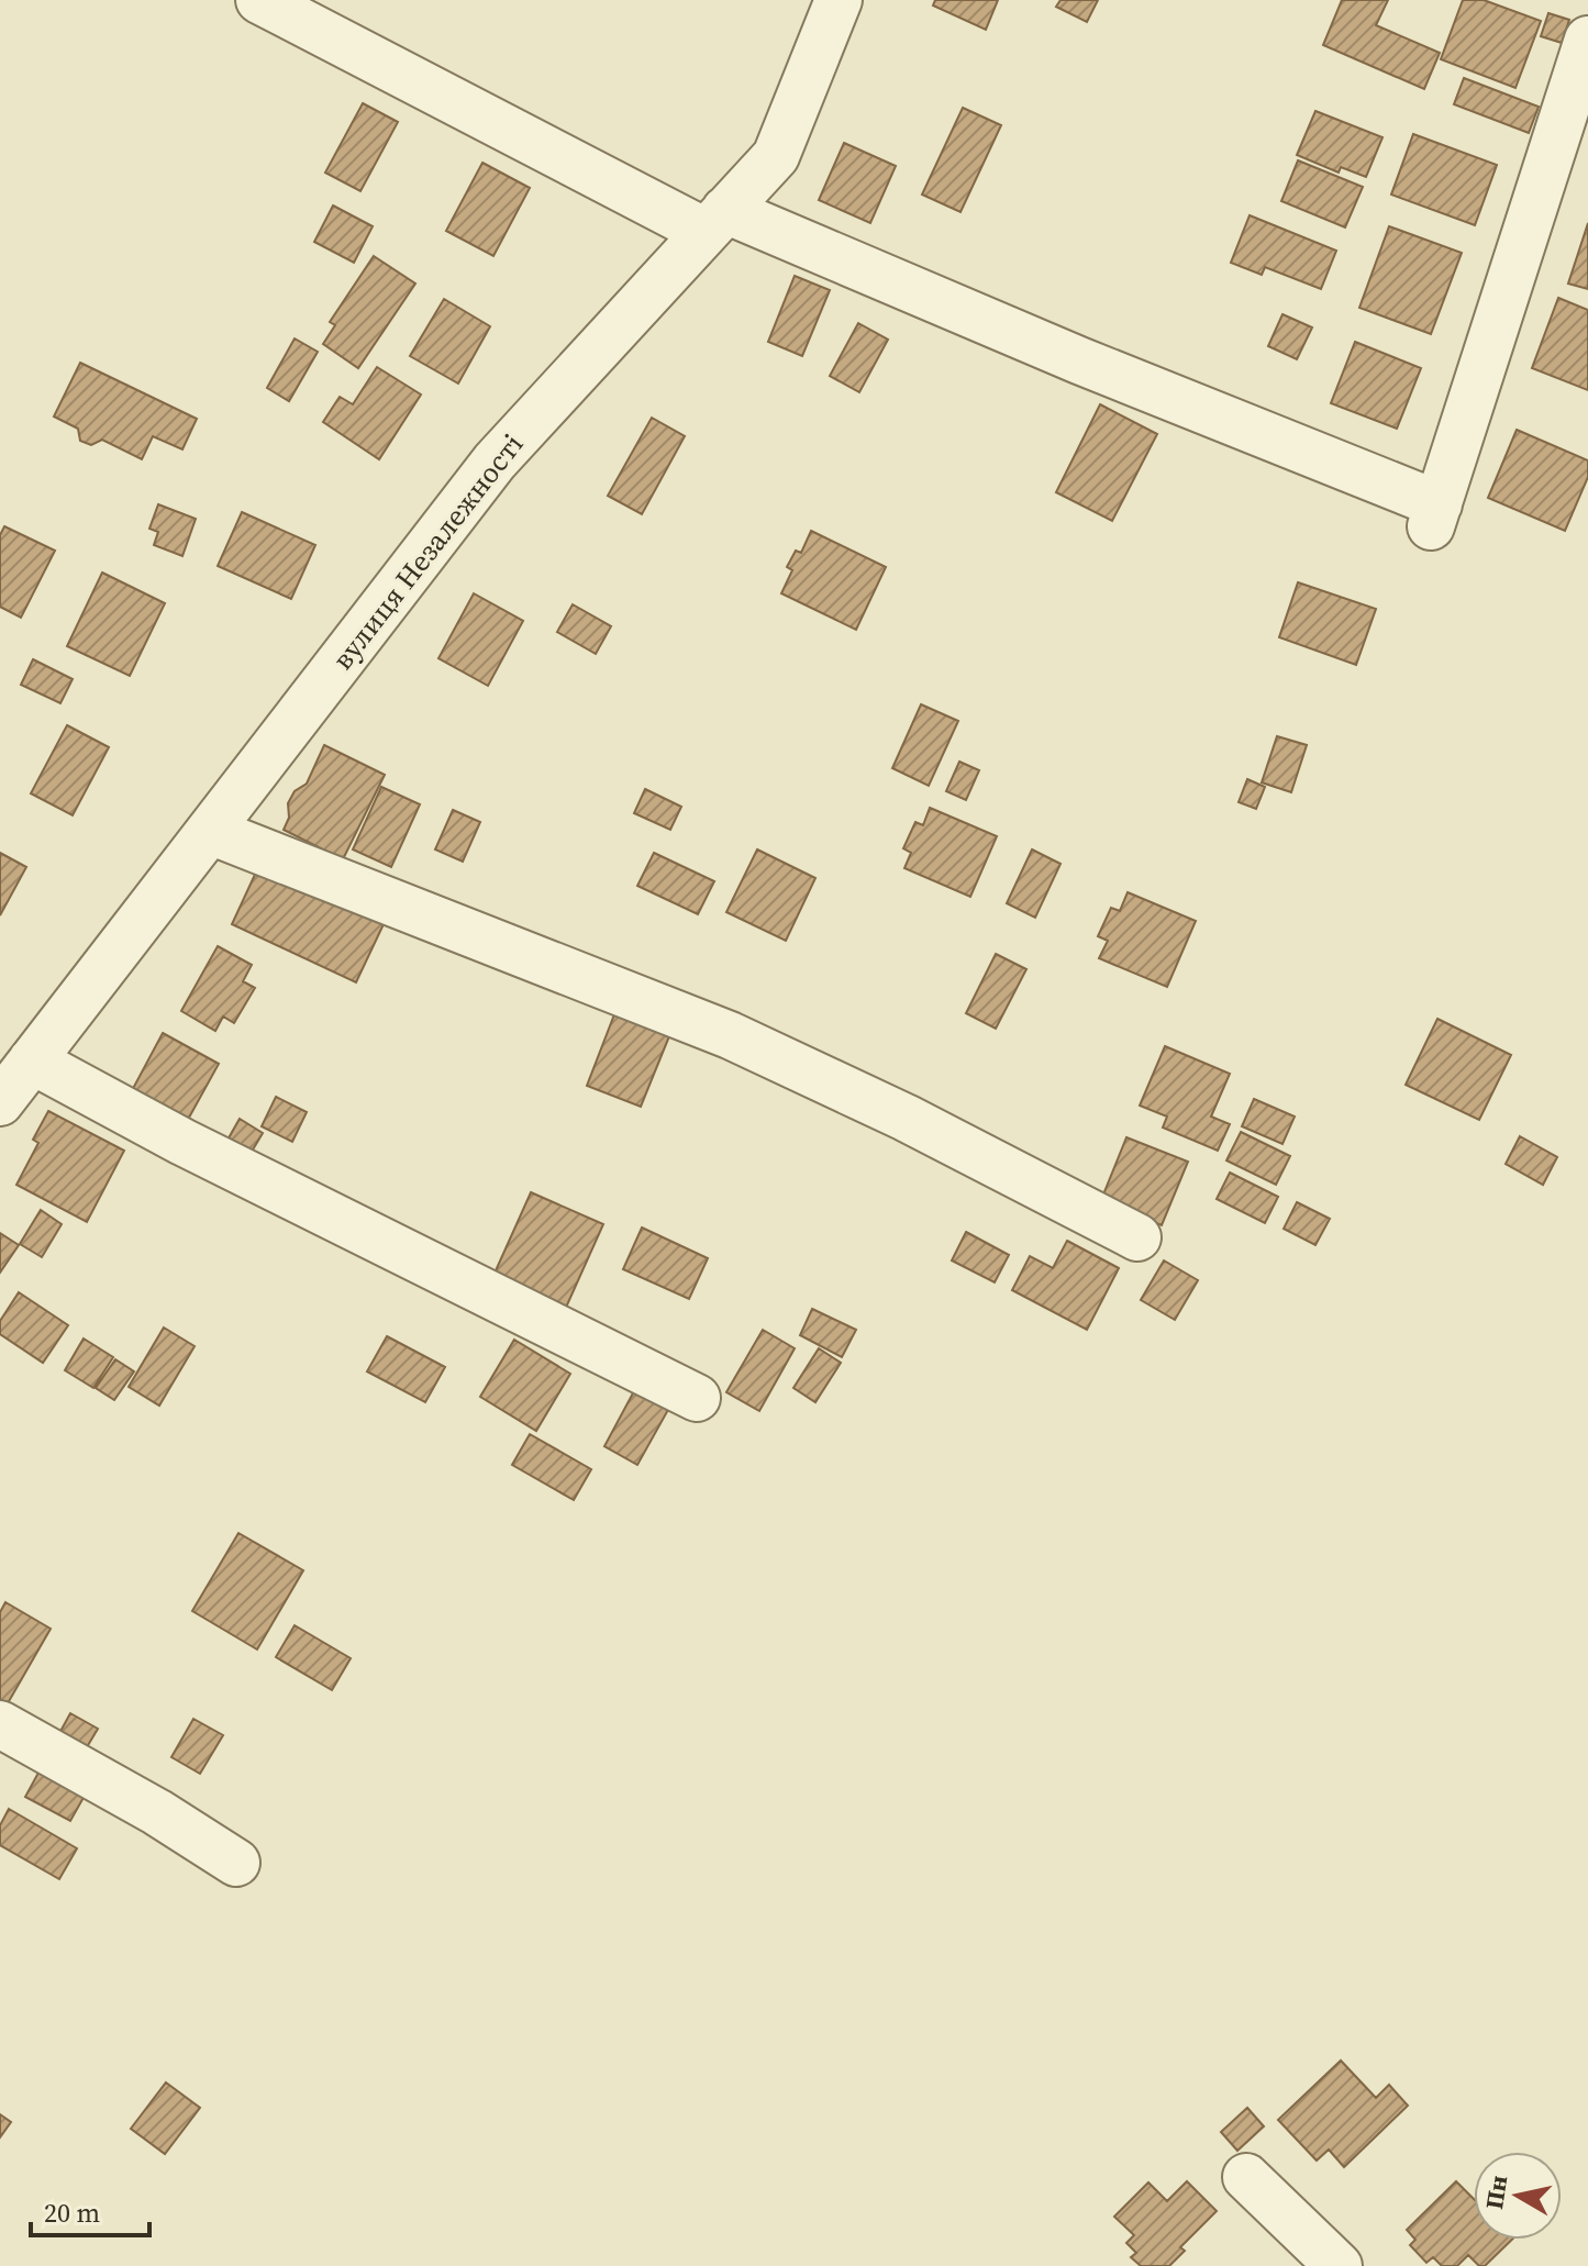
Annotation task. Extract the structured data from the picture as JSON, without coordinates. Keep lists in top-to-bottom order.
{
  "streets": {
    "street": ["вулиця Незалежності"]
  },
  "scale_bar": "20 m",
  "north": "left"
}
